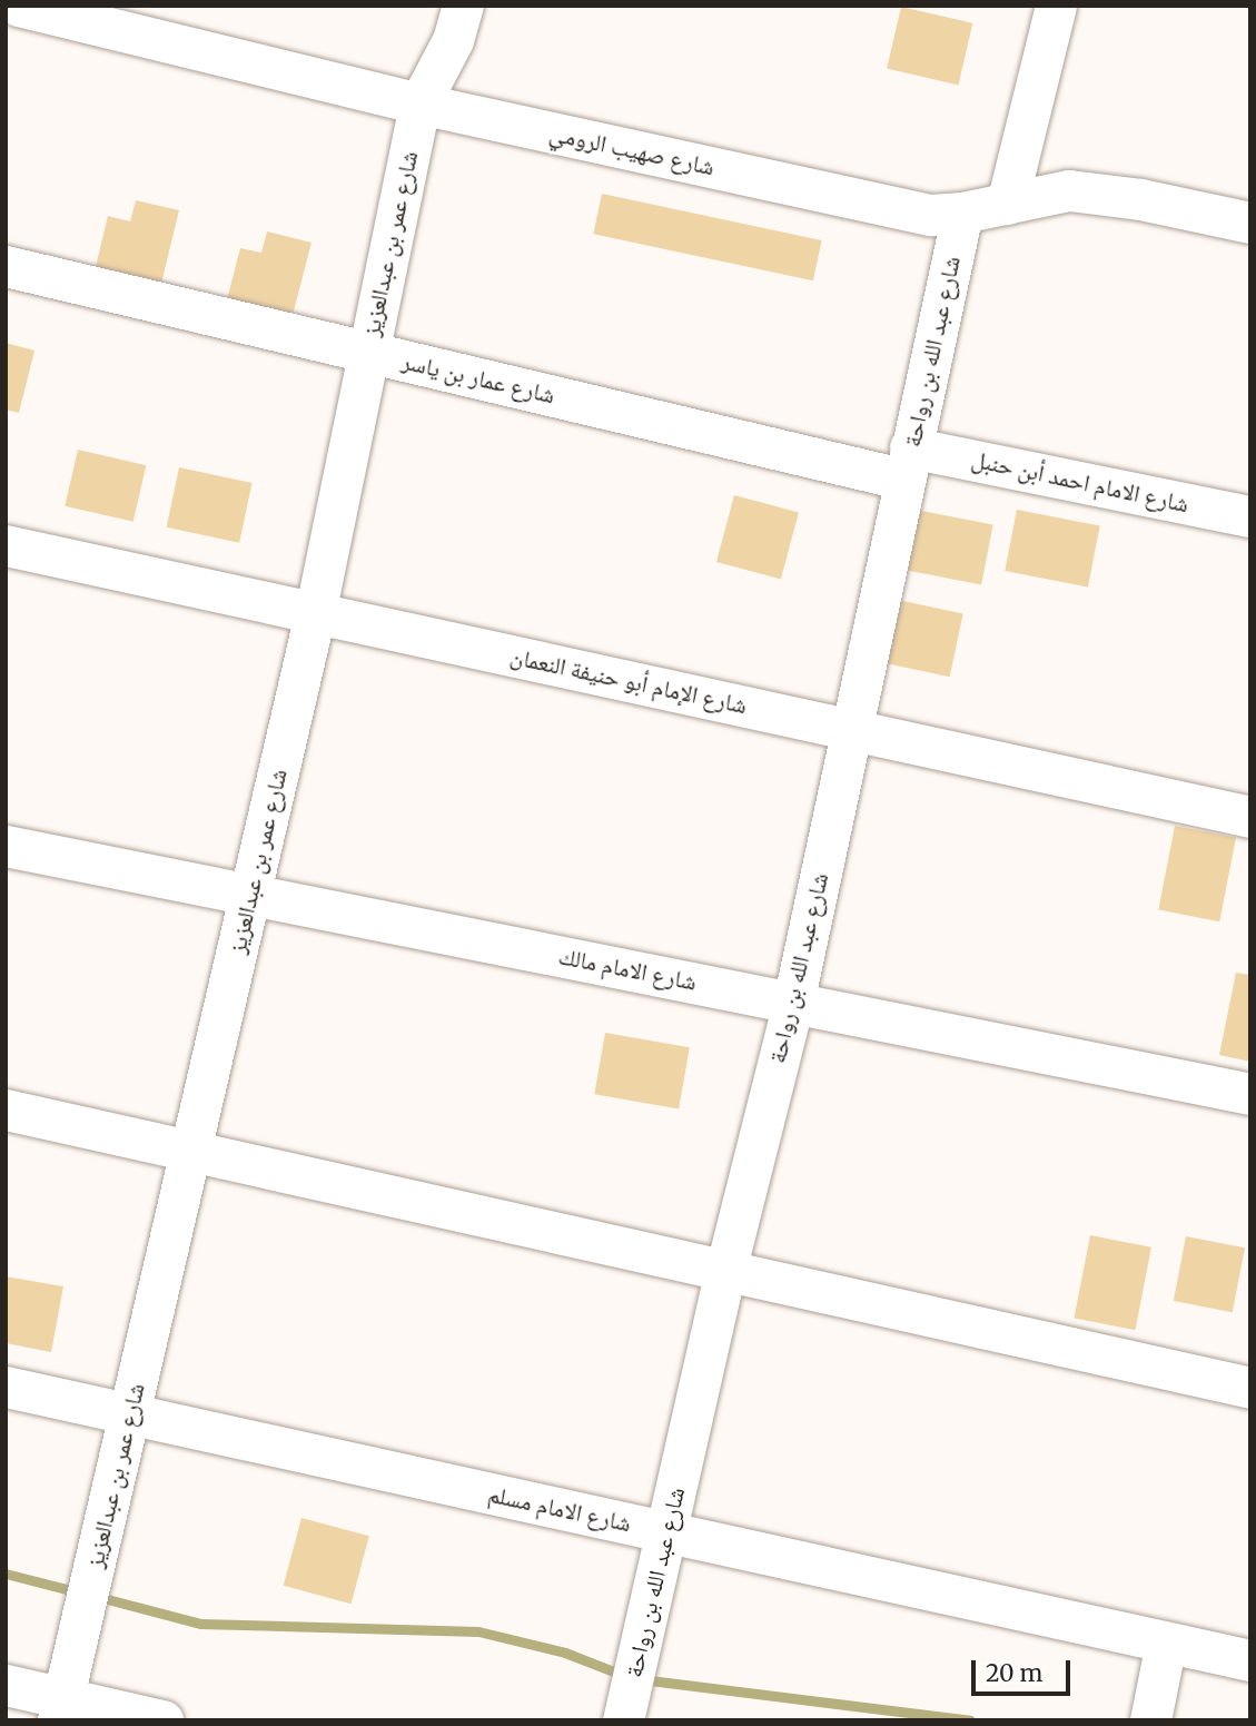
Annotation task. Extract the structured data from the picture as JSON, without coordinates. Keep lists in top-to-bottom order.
{
  "streets": {
    "street": [
      "شارع صهيب الرومي",
      "شارع عمر بن عبدالعزيز",
      "شارع عبد الله بن رواحة",
      "شارع عمار بن ياسر",
      "شارع الامام احمد أبن حنبل",
      "شارع الإمام أبو حنيفة النعمان",
      "شارع الامام مالك",
      "شارع الامام مسلم"
    ]
  },
  "crossings": [
    ["شارع صهيب الرومي", "شارع عمر بن عبدالعزيز"],
    ["شارع صهيب الرومي", "شارع عبد الله بن رواحة"],
    ["شارع عمر بن عبدالعزيز", "شارع عمار بن ياسر"],
    ["شارع عمر بن عبدالعزيز", "شارع الإمام أبو حنيفة النعمان"],
    ["شارع عمر بن عبدالعزيز", "شارع الامام مالك"],
    ["شارع عمر بن عبدالعزيز", "شارع الامام مسلم"],
    ["شارع عبد الله بن رواحة", "شارع عمار بن ياسر"],
    ["شارع عبد الله بن رواحة", "شارع الامام احمد أبن حنبل"],
    ["شارع عبد الله بن رواحة", "شارع الإمام أبو حنيفة النعمان"],
    ["شارع عبد الله بن رواحة", "شارع الامام مالك"],
    ["شارع عبد الله بن رواحة", "شارع الامام مسلم"],
    ["شارع عمار بن ياسر", "شارع الامام احمد أبن حنبل"]
  ],
  "scale_bar": "20 m"
}
